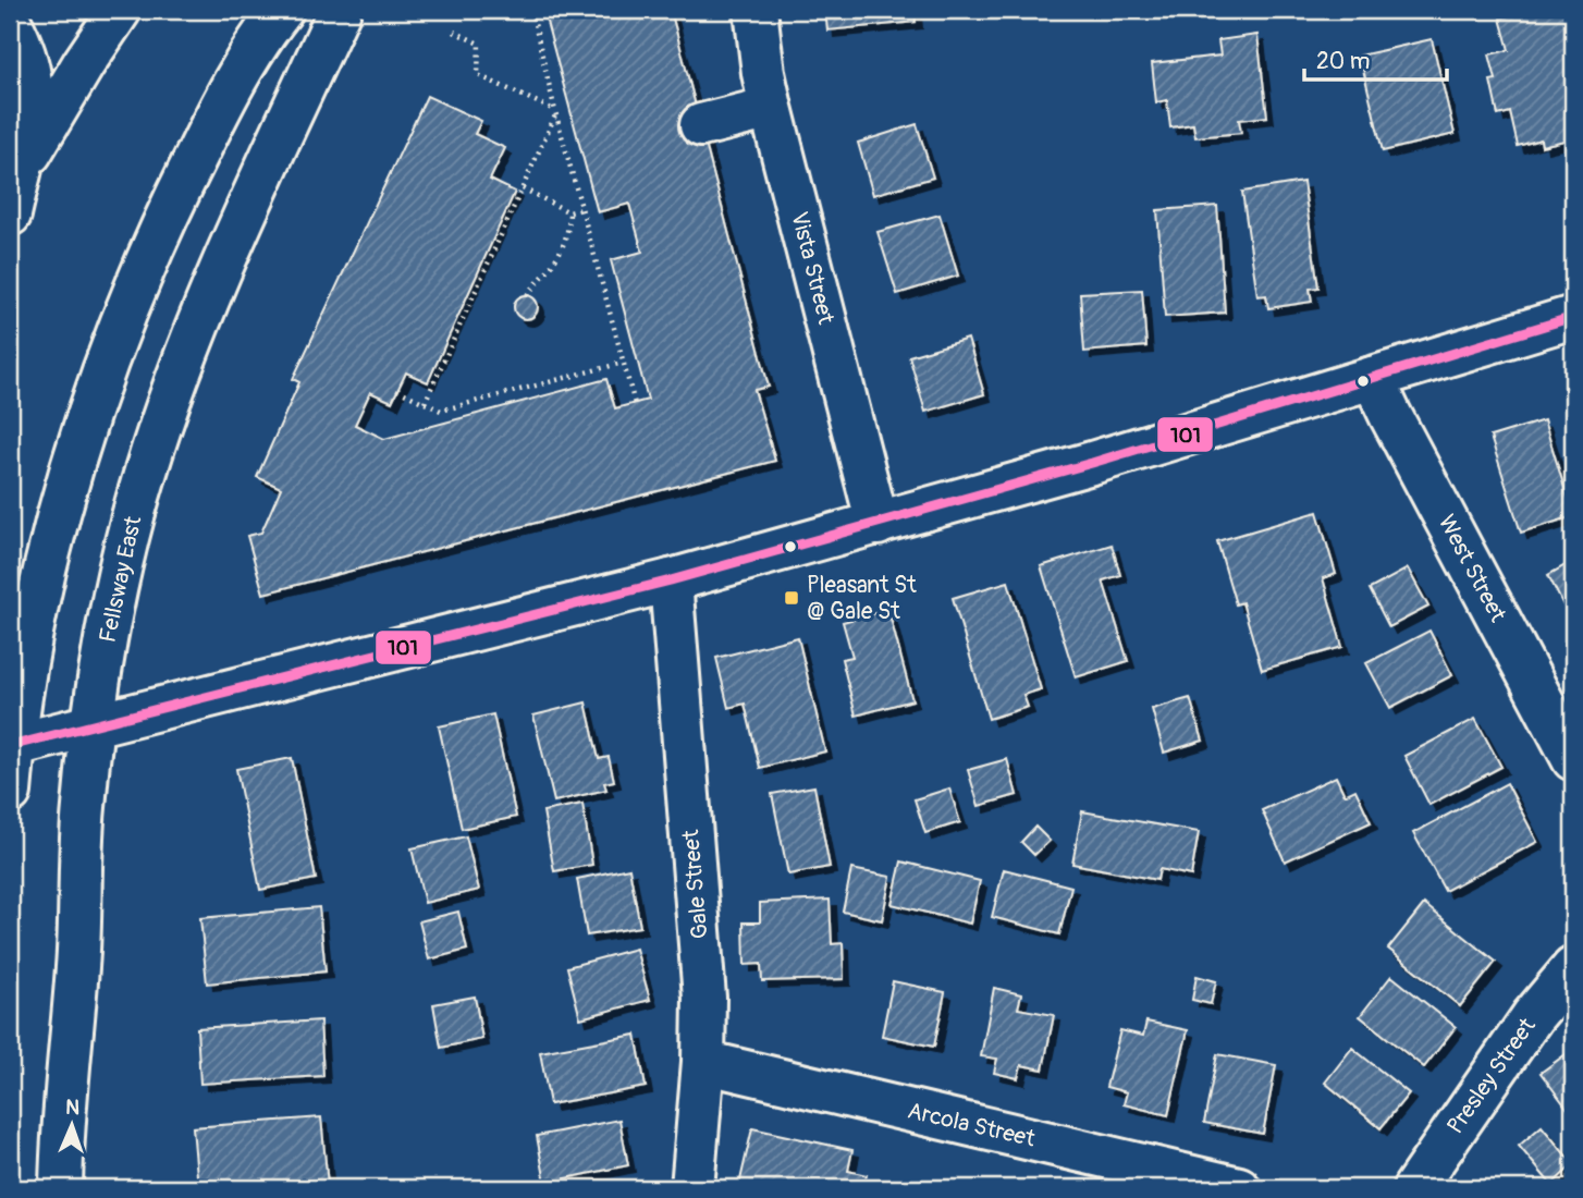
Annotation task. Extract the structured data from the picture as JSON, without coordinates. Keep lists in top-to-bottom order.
{
  "streets": {
    "main road": [
      "Vista Street",
      "West Street",
      "Fellsway East",
      "Gale Street",
      "Presley Street",
      "Arcola Street"
    ]
  },
  "crossings": [
    ["Gale Street", "Arcola Street"]
  ],
  "places": {
    "transit": ["Pleasant St @ Gale St"]
  },
  "lines": ["transit line 101"],
  "scale_bar": "20 m",
  "north": "top"
}
